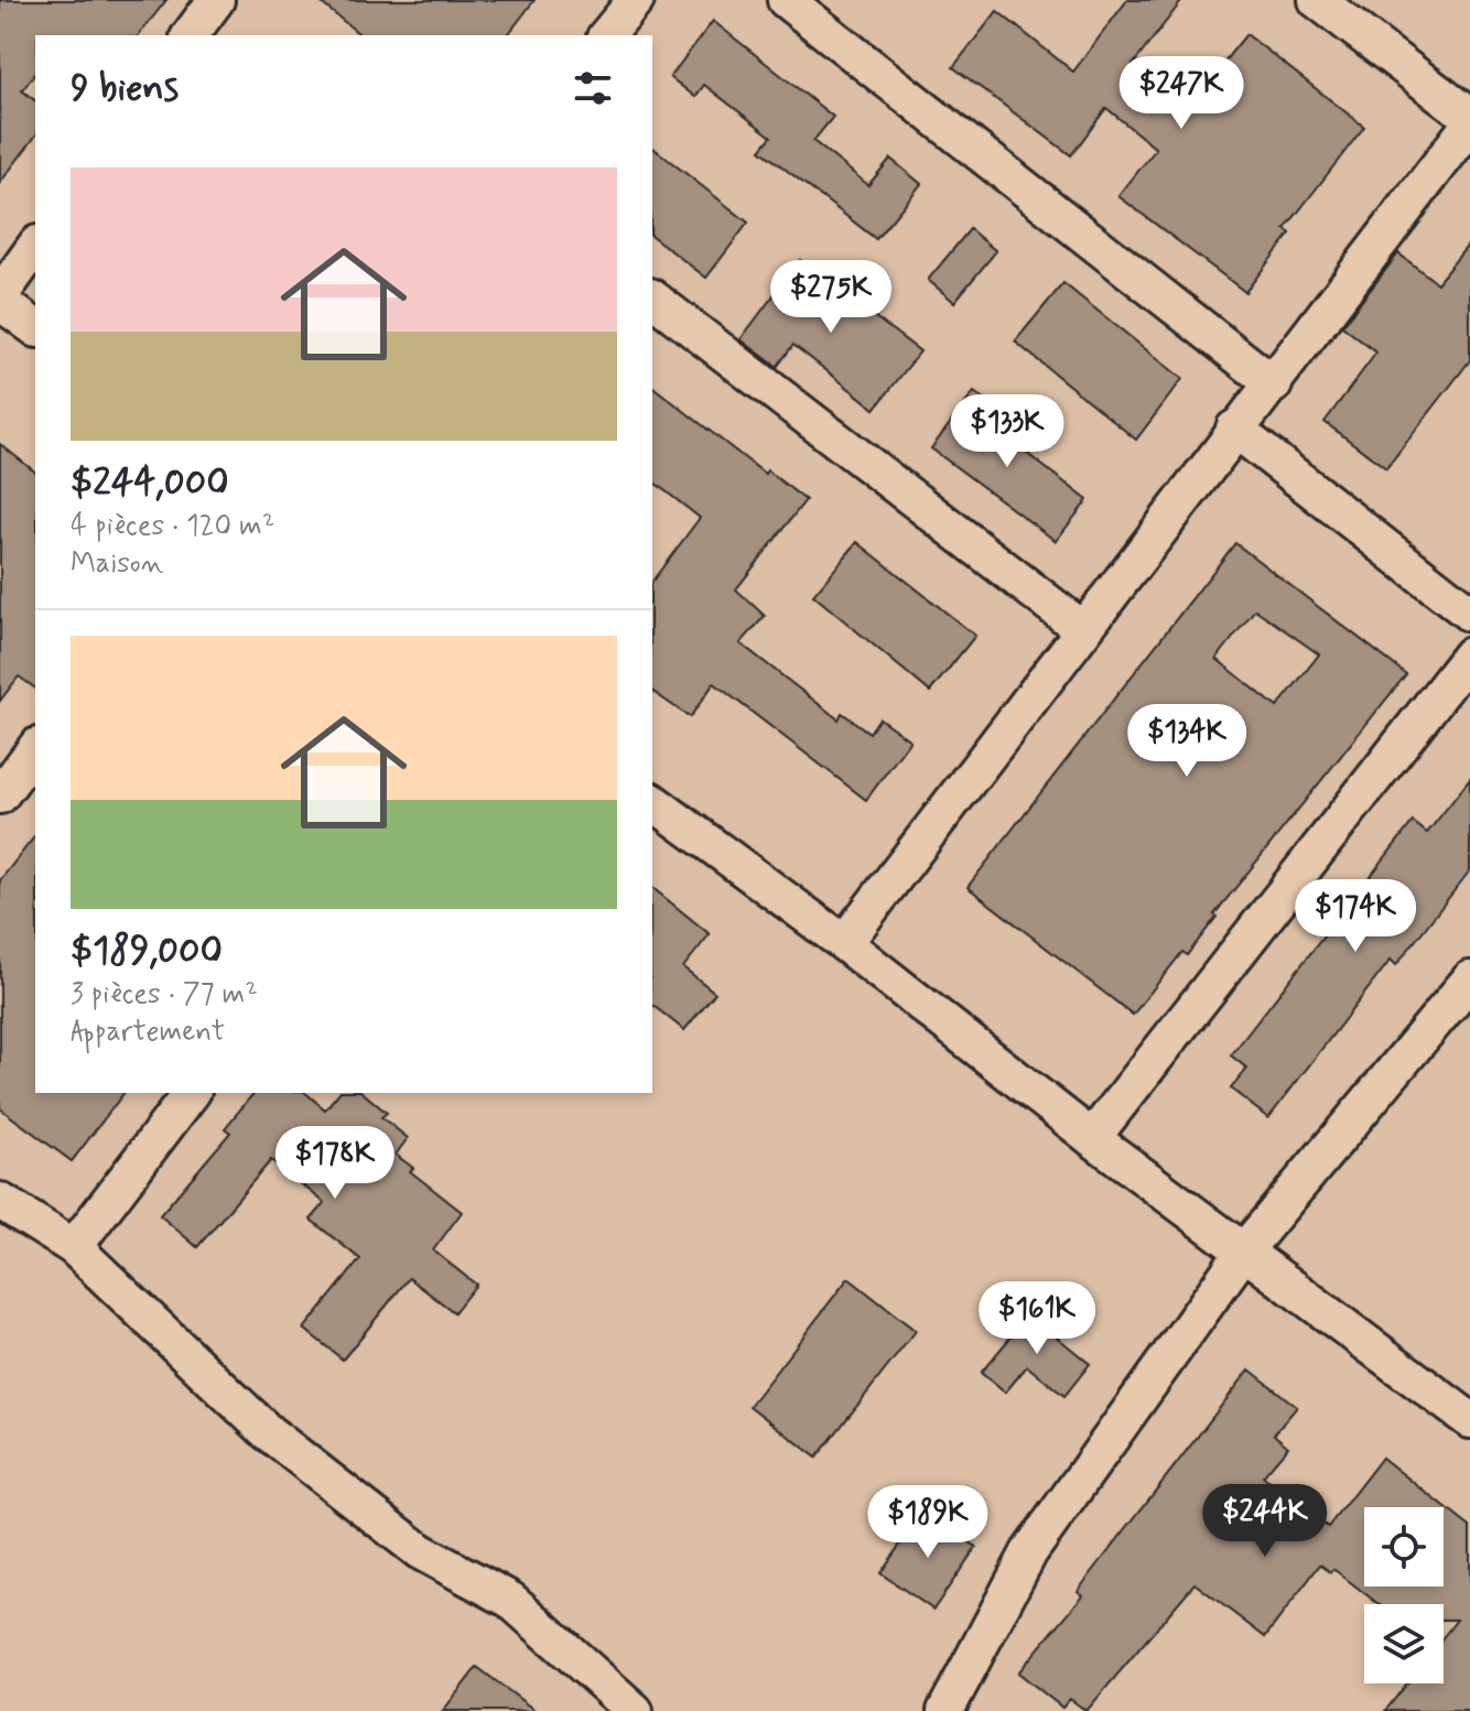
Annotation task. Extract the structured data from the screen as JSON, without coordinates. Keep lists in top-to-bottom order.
{
  "page": {
    "heading": "9 biens",
    "price": [
      "$247K",
      "$275K",
      "$133K",
      "$134K",
      "$174K",
      "$178K",
      "$161K",
      "$244K",
      "$189K"
    ],
    "list": [
      {
        "name": "$244,000",
        "note": "4 pièces · 120 m² · Maison"
      },
      {
        "name": "$189,000",
        "note": "3 pièces · 77 m² · Appartement"
      }
    ]
  }
}
